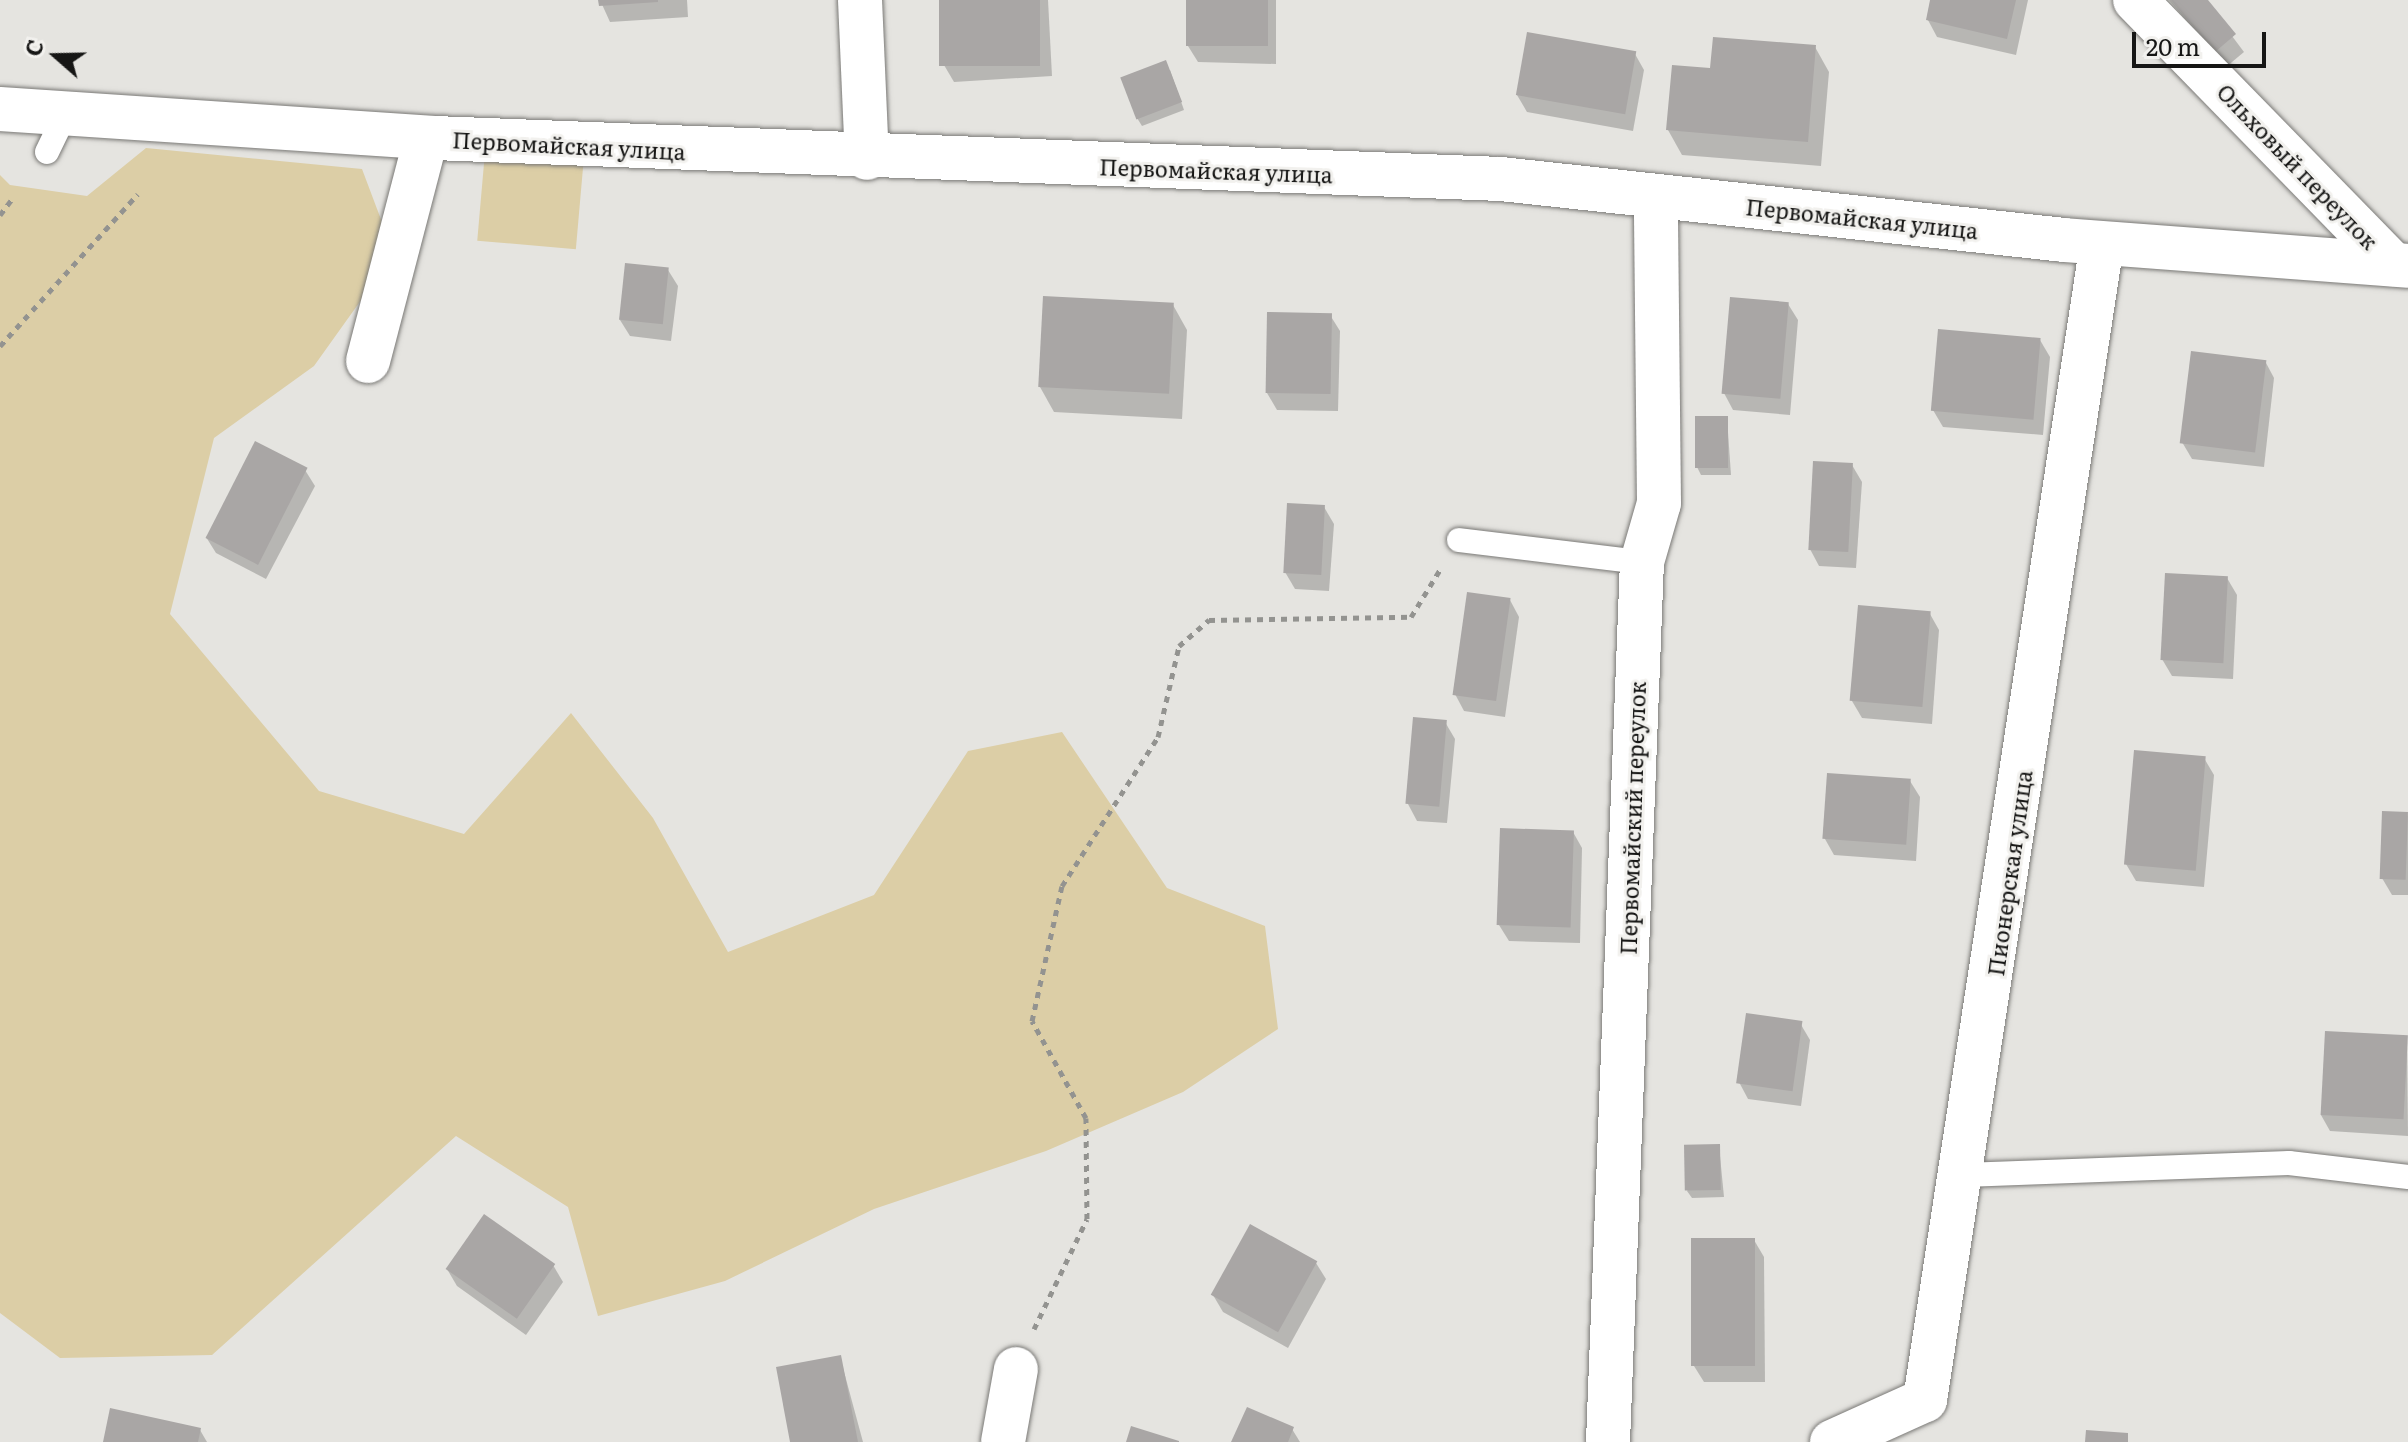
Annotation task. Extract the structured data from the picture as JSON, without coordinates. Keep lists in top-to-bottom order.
{
  "streets": {
    "street": [
      "Первомайская улица",
      "Ольховый переулок",
      "Первомайский переулок",
      "Пионерская улица"
    ]
  },
  "crossings": [
    ["Первомайская улица", "Ольховый переулок"],
    ["Первомайская улица", "Первомайский переулок"],
    ["Первомайская улица", "Пионерская улица"]
  ],
  "scale_bar": "20 m",
  "north": "left"
}
